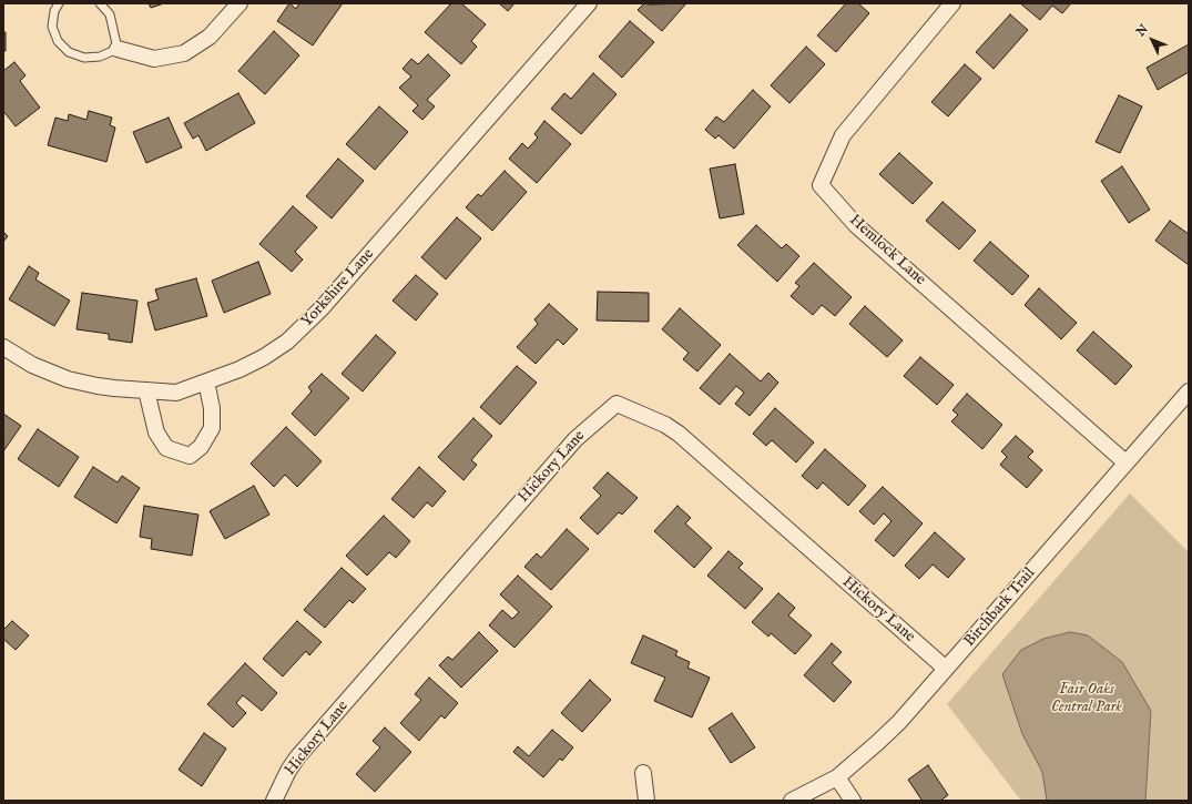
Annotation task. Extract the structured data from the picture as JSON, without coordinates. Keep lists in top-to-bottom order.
{
  "streets": {
    "street": [
      "Hemlock Lane",
      "Yorkshire Lane",
      "Hickory Lane",
      "Birchbark Trail"
    ]
  },
  "crossings": [
    ["Hemlock Lane", "Birchbark Trail"],
    ["Hickory Lane", "Birchbark Trail"]
  ],
  "parks": ["Fair Oaks Central Park"],
  "north": "top left"
}
